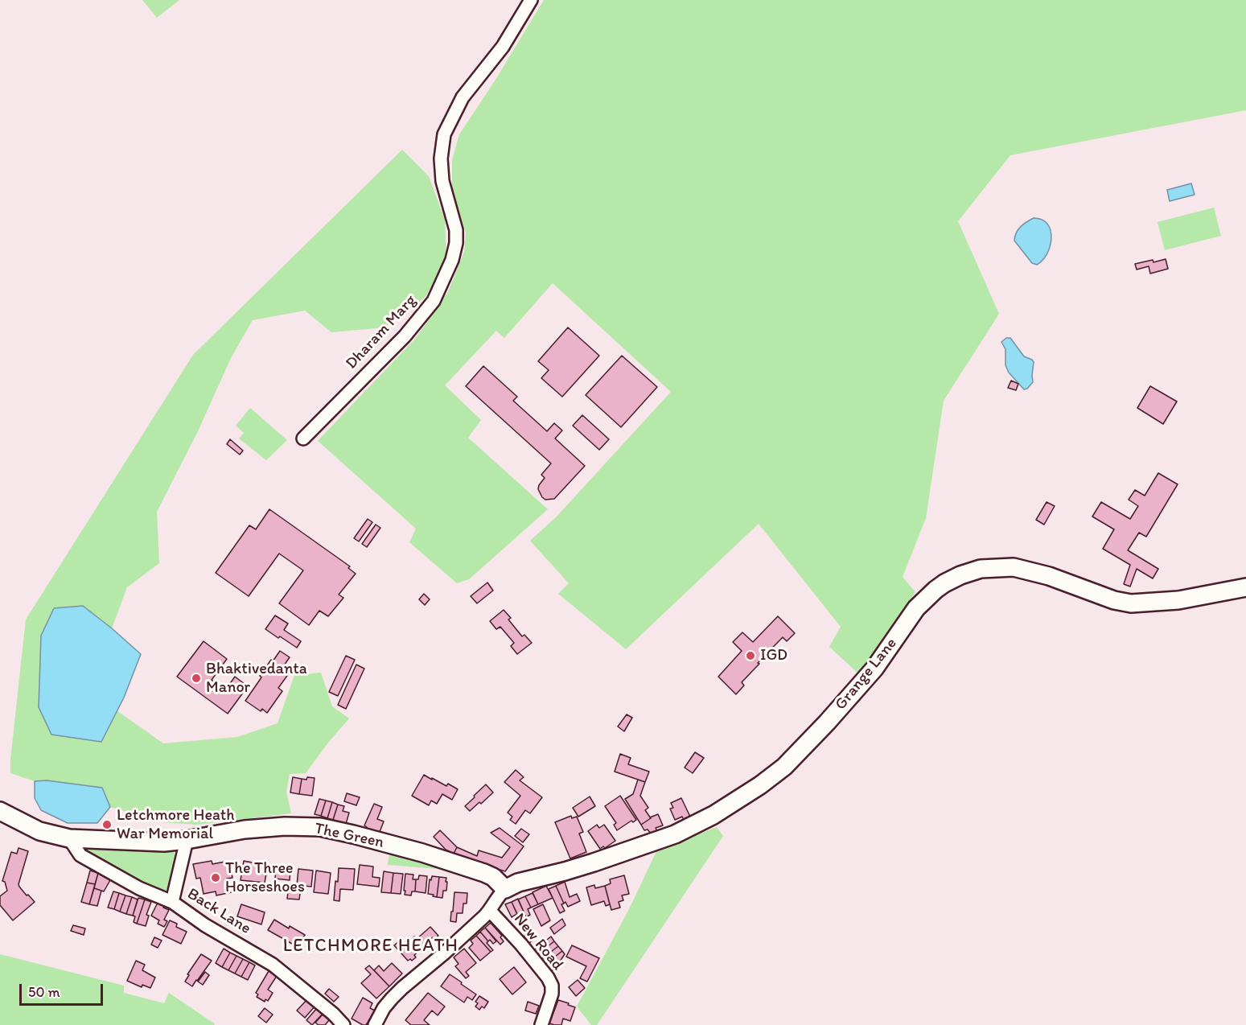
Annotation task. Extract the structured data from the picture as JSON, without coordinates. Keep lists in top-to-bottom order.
{
  "streets": {
    "street": [
      "Dharam Marg",
      "Grange Lane",
      "The Green",
      "Back Lane",
      "New Road"
    ]
  },
  "crossings": [
    ["Grange Lane", "The Green"],
    ["The Green", "Back Lane"]
  ],
  "districts": ["LETCHMORE HEATH"],
  "places": [
    "IGD",
    "Bhaktivedanta Manor",
    "Letchmore Heath War Memorial",
    "The Three Horseshoes"
  ],
  "scale_bar": "50 m"
}
